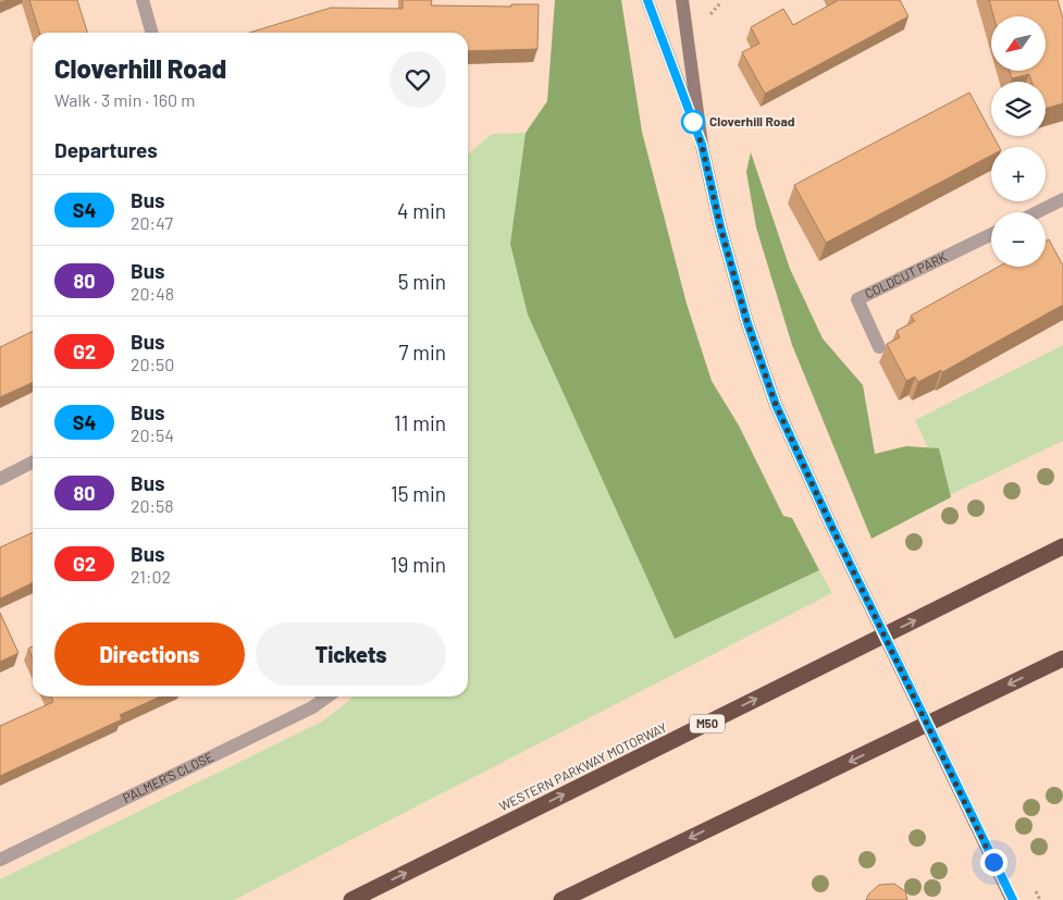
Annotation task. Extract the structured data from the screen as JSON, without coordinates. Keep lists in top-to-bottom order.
{
  "streets": {
    "highway": ["M50", "WESTERN PARKWAY MOTORWAY"],
    "street": ["COLDCUT PARK", "PALMER'S CLOSE"]
  },
  "places": ["Cloverhill Road"],
  "lines": ["bus line S4"],
  "north": "bottom left",
  "page": {
    "map_buttons": ["+", "−"],
    "heading": [
      ["Cloverhill Road", "Walk · 3 min · 160 m"],
      "Departures"
    ],
    "list": [
      {
        "mark": "S4",
        "name": "Bus",
        "note": "20:47",
        "value": "4 min"
      },
      {
        "mark": "80",
        "name": "Bus",
        "note": "20:48",
        "value": "5 min"
      },
      {
        "mark": "G2",
        "name": "Bus",
        "note": "20:50",
        "value": "7 min"
      },
      {
        "mark": "S4",
        "name": "Bus",
        "note": "20:54",
        "value": "11 min"
      },
      {
        "mark": "80",
        "name": "Bus",
        "note": "20:58",
        "value": "15 min"
      },
      {
        "mark": "G2",
        "name": "Bus",
        "note": "21:02",
        "value": "19 min"
      }
    ],
    "buttons": ["Directions", "Tickets"]
  }
}
